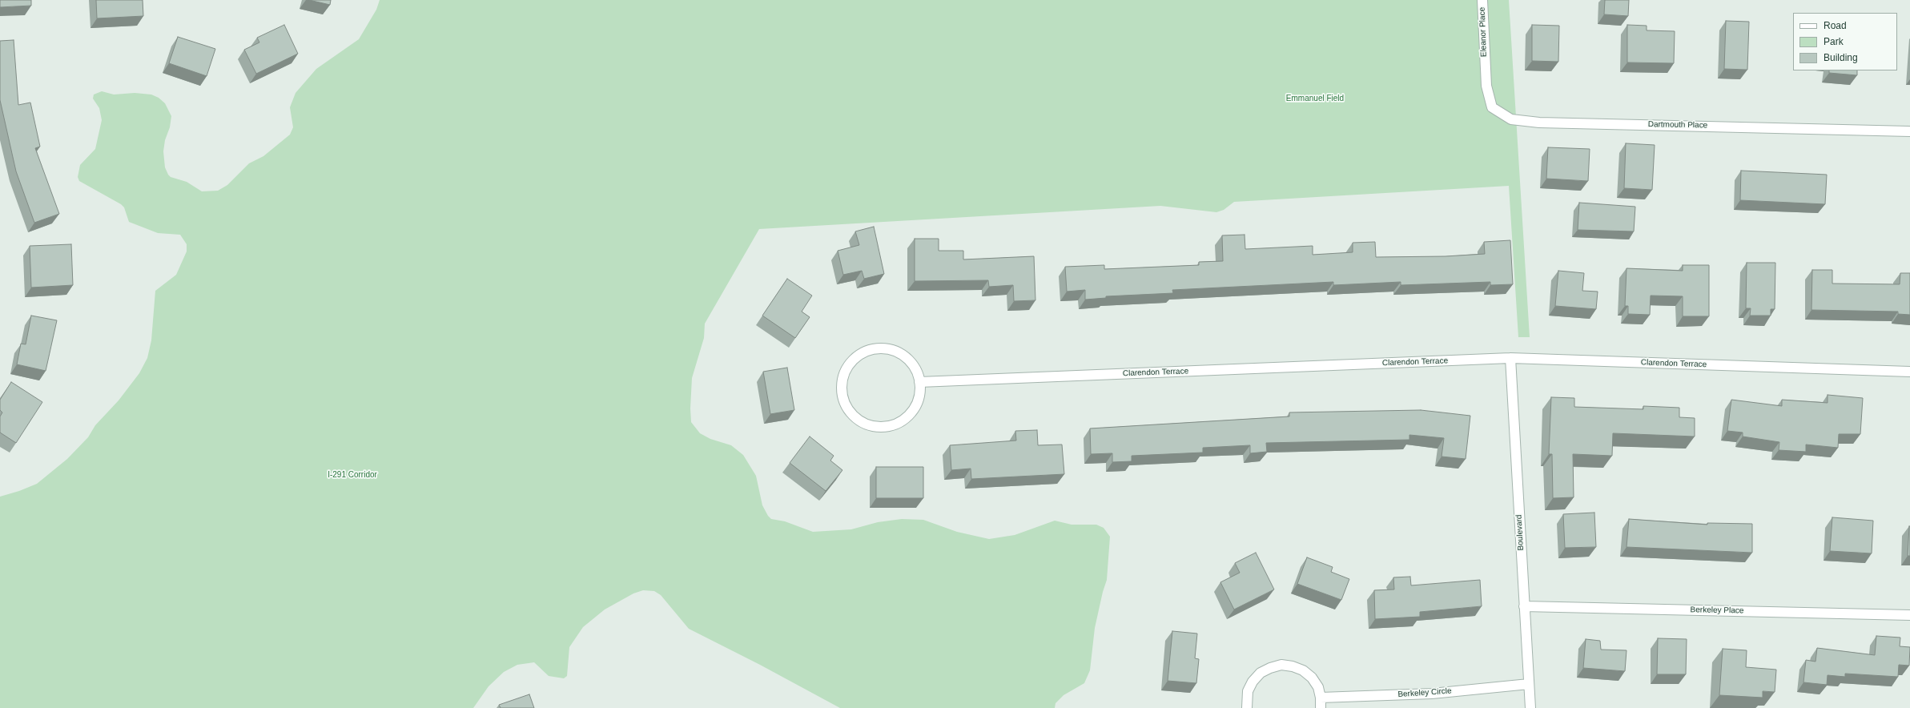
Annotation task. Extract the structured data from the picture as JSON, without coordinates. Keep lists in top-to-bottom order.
{
  "streets": {
    "street": [
      "Eleanor Place",
      "Dartmouth Place",
      "Clarendon Terrace",
      "Boulevard",
      "Berkeley Place",
      "Berkeley Circle"
    ]
  },
  "crossings": [
    ["Eleanor Place", "Dartmouth Place"],
    ["Clarendon Terrace", "Boulevard"],
    ["Boulevard", "Berkeley Place"],
    ["Boulevard", "Berkeley Circle"]
  ],
  "parks": ["Emmanuel Field", "I-291 Corridor"],
  "legend": ["Road", "Park", "Building"]
}
